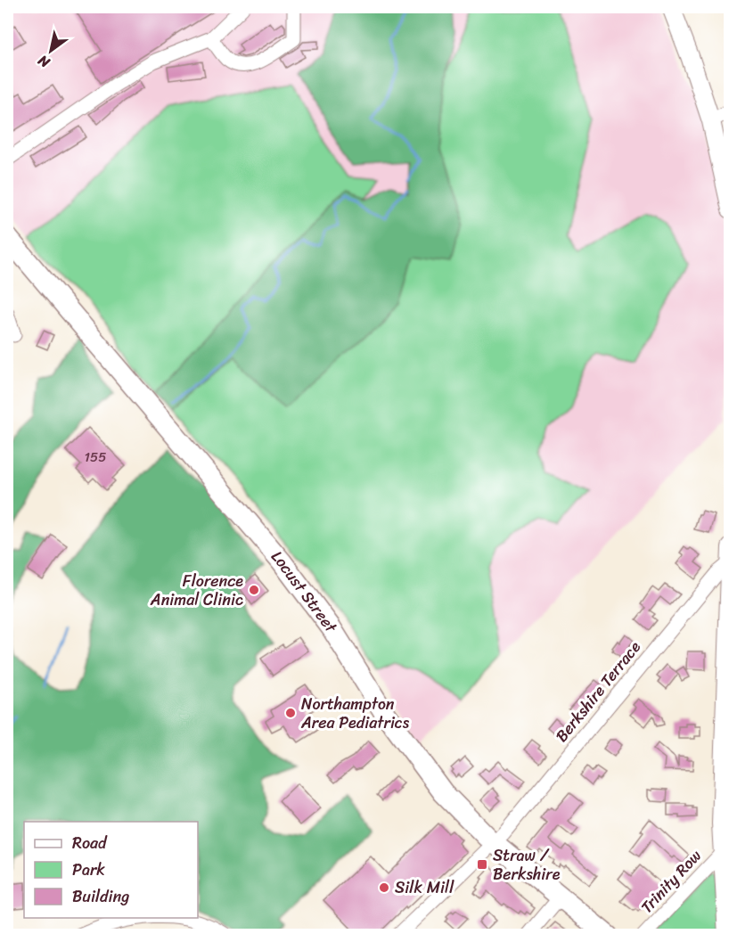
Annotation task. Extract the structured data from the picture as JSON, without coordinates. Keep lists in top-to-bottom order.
{
  "streets": {
    "highway": ["Locust Street"],
    "street": ["Berkshire Terrace", "Trinity Row"]
  },
  "crossings": [
    ["Locust Street", "Berkshire Terrace"]
  ],
  "places": {
    "other": ["Florence Animal Clinic", "Northampton Area Pediatrics", "Silk Mill"],
    "transit": ["Straw / Berkshire"]
  },
  "house_numbers": ["155"],
  "legend": ["Road", "Park", "Building"],
  "north": "bottom left"
}
